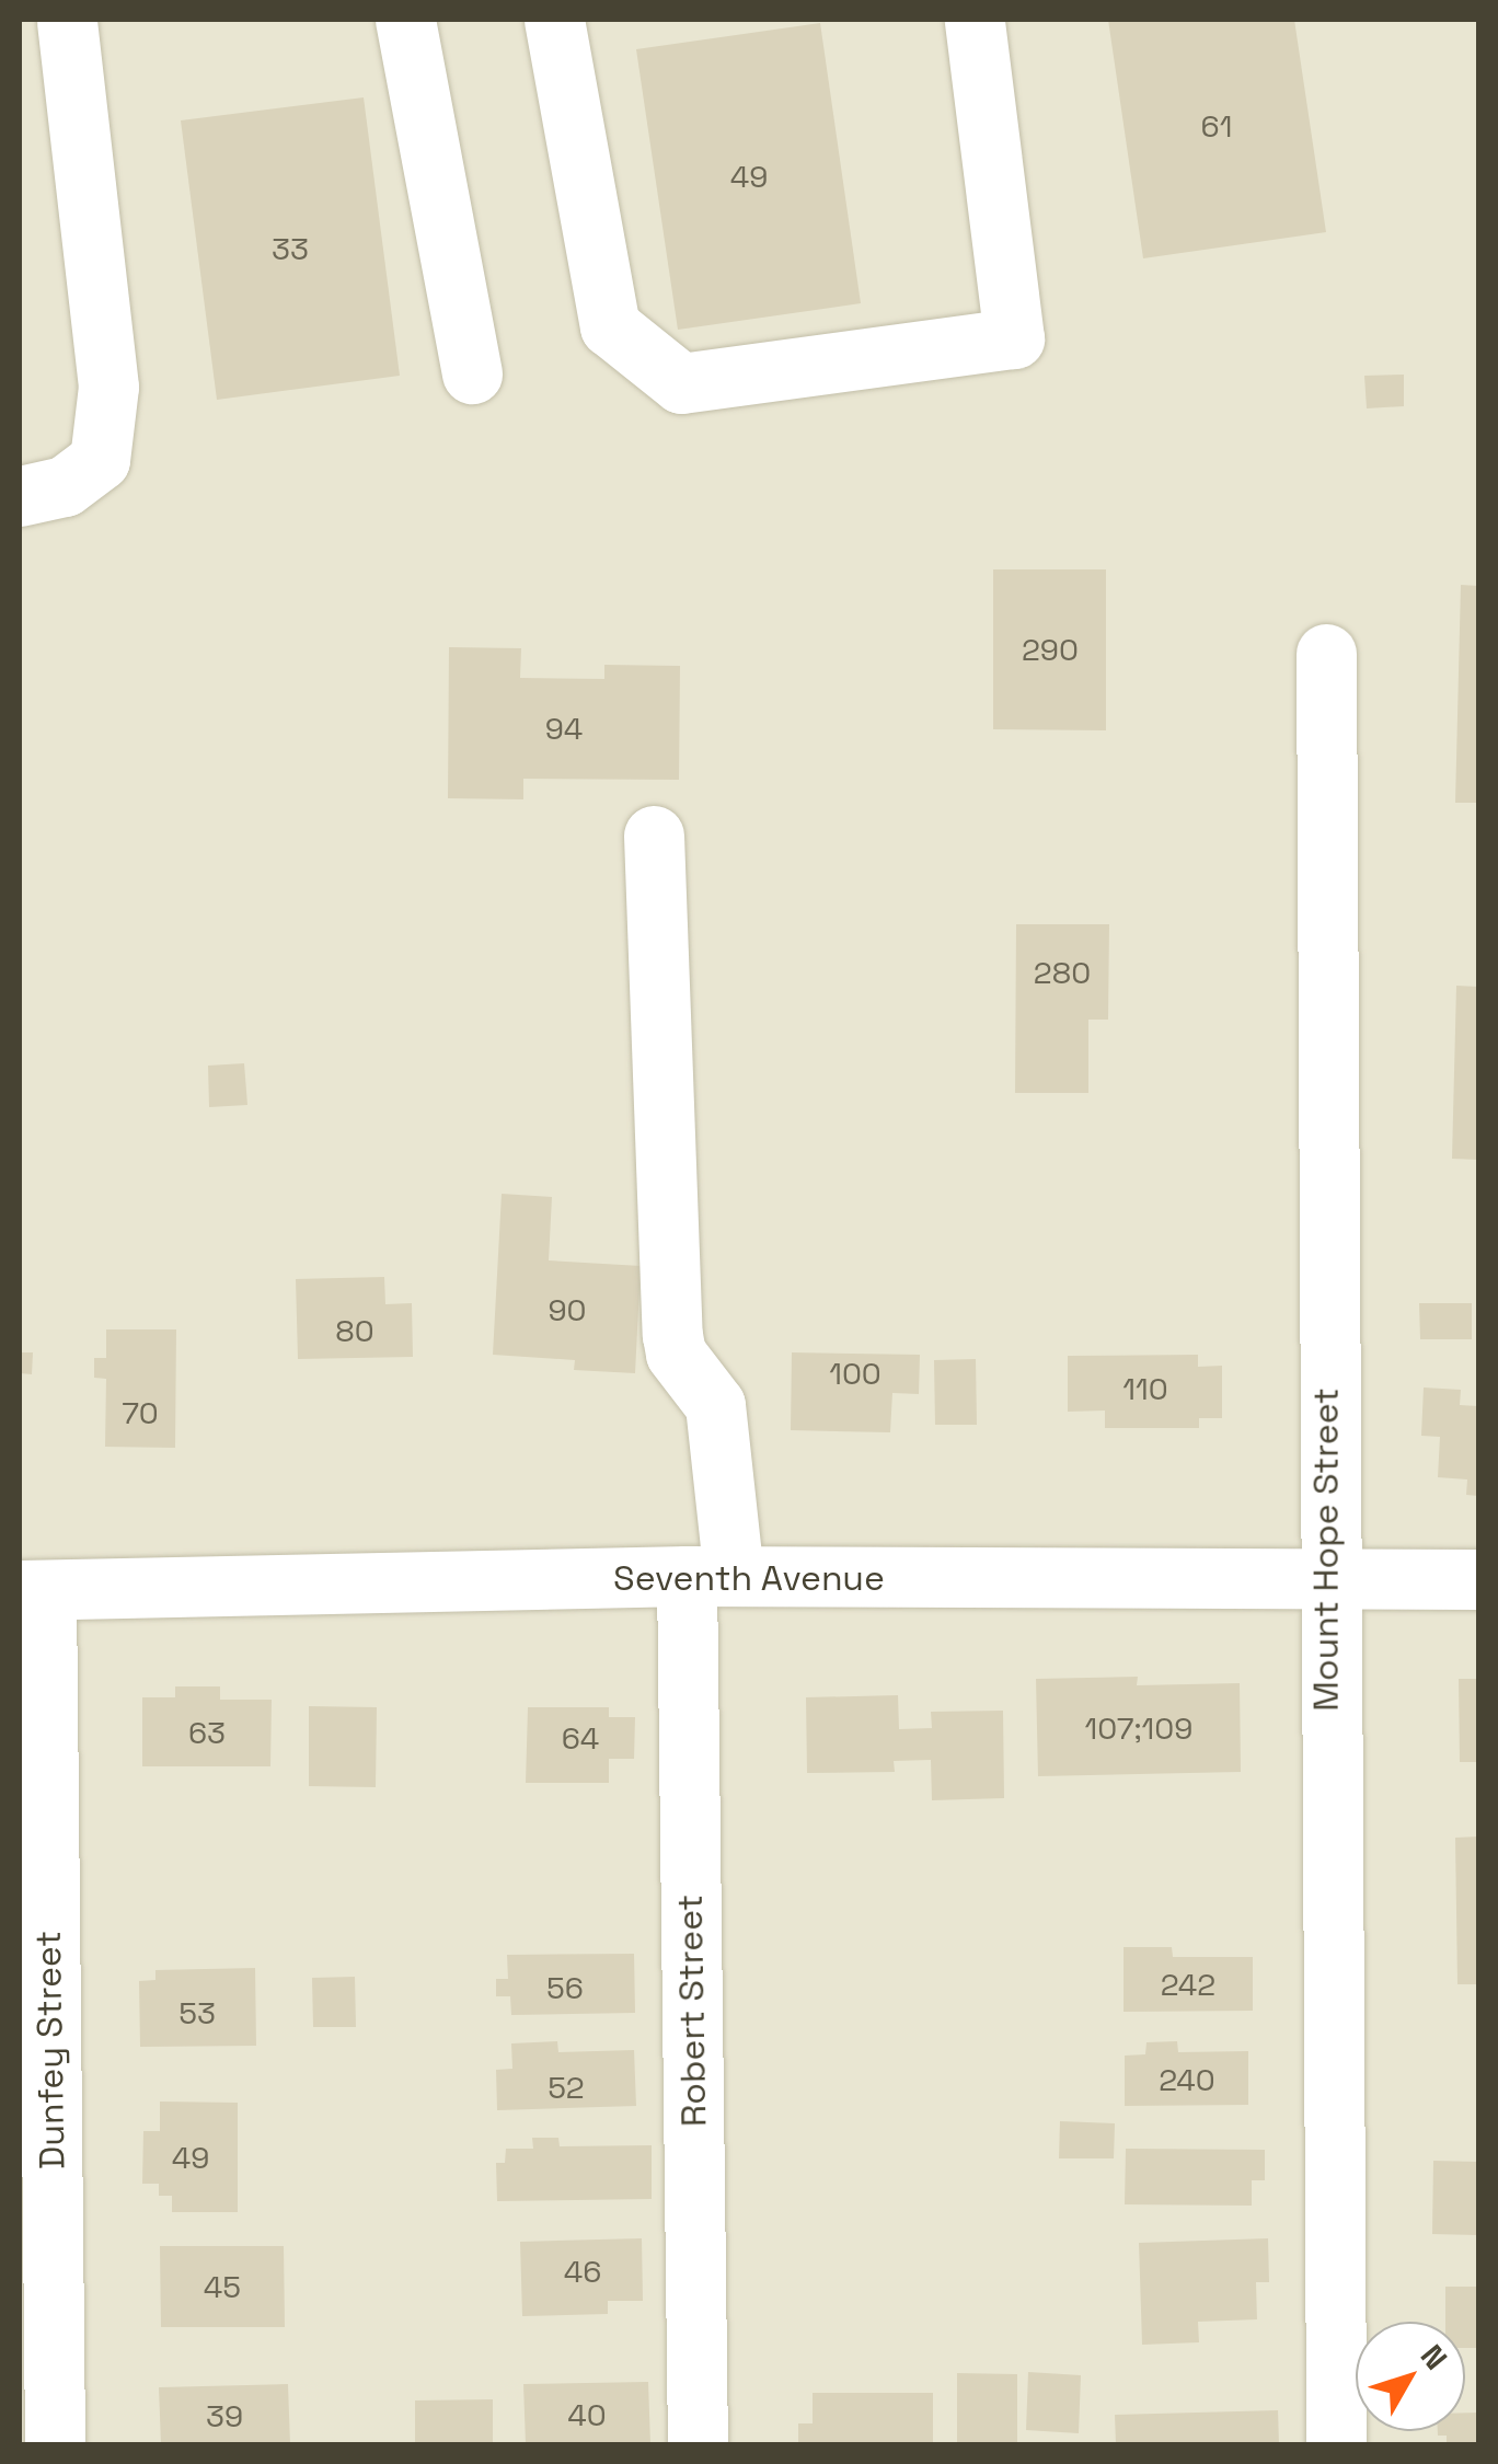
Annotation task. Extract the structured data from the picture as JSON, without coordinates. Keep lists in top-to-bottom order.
{
  "streets": {
    "street": [
      "Mount Hope Street",
      "Seventh Avenue",
      "Robert Street",
      "Dunfey Street"
    ]
  },
  "crossings": [
    ["Mount Hope Street", "Seventh Avenue"],
    ["Seventh Avenue", "Robert Street"],
    ["Seventh Avenue", "Dunfey Street"]
  ],
  "house_numbers": [
    "61",
    "49",
    "33",
    "290",
    "94",
    "280",
    "90",
    "80",
    "100",
    "110",
    "70",
    "107;109",
    "63",
    "64",
    "242",
    "56",
    "53",
    "240",
    "52",
    "49",
    "46",
    "45",
    "40",
    "39"
  ],
  "north": "top right"
}
